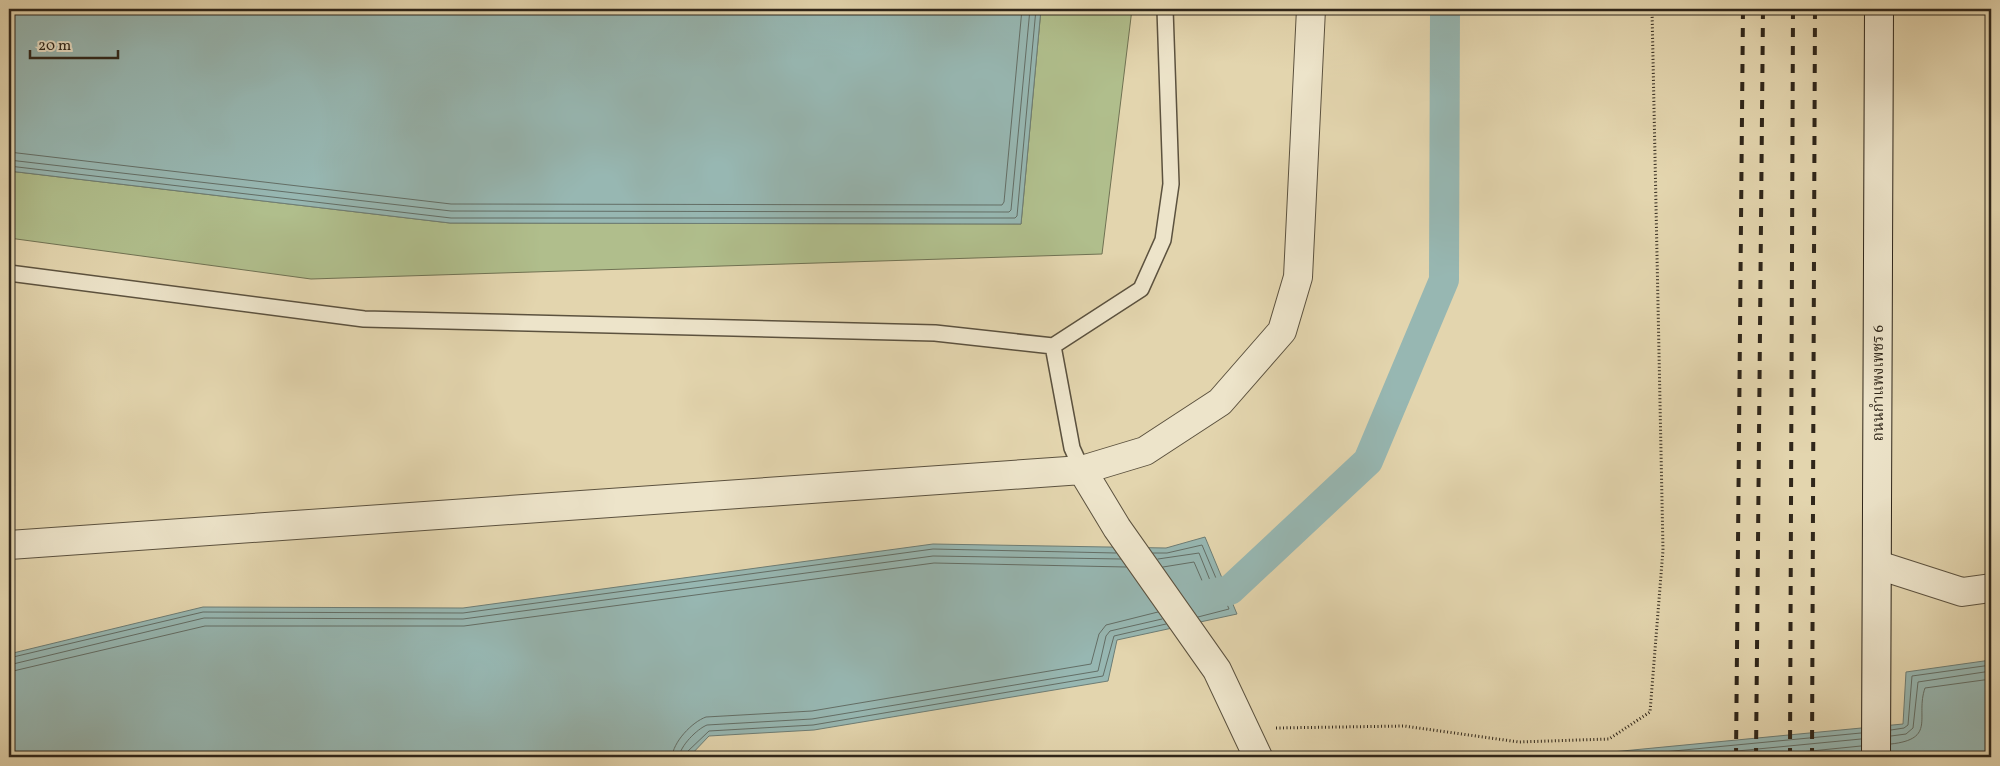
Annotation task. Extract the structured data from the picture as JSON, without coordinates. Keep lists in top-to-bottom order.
{
  "streets": {
    "street": ["ถนนกำแพงเพชร 6"]
  },
  "scale_bar": "20 m"
}
